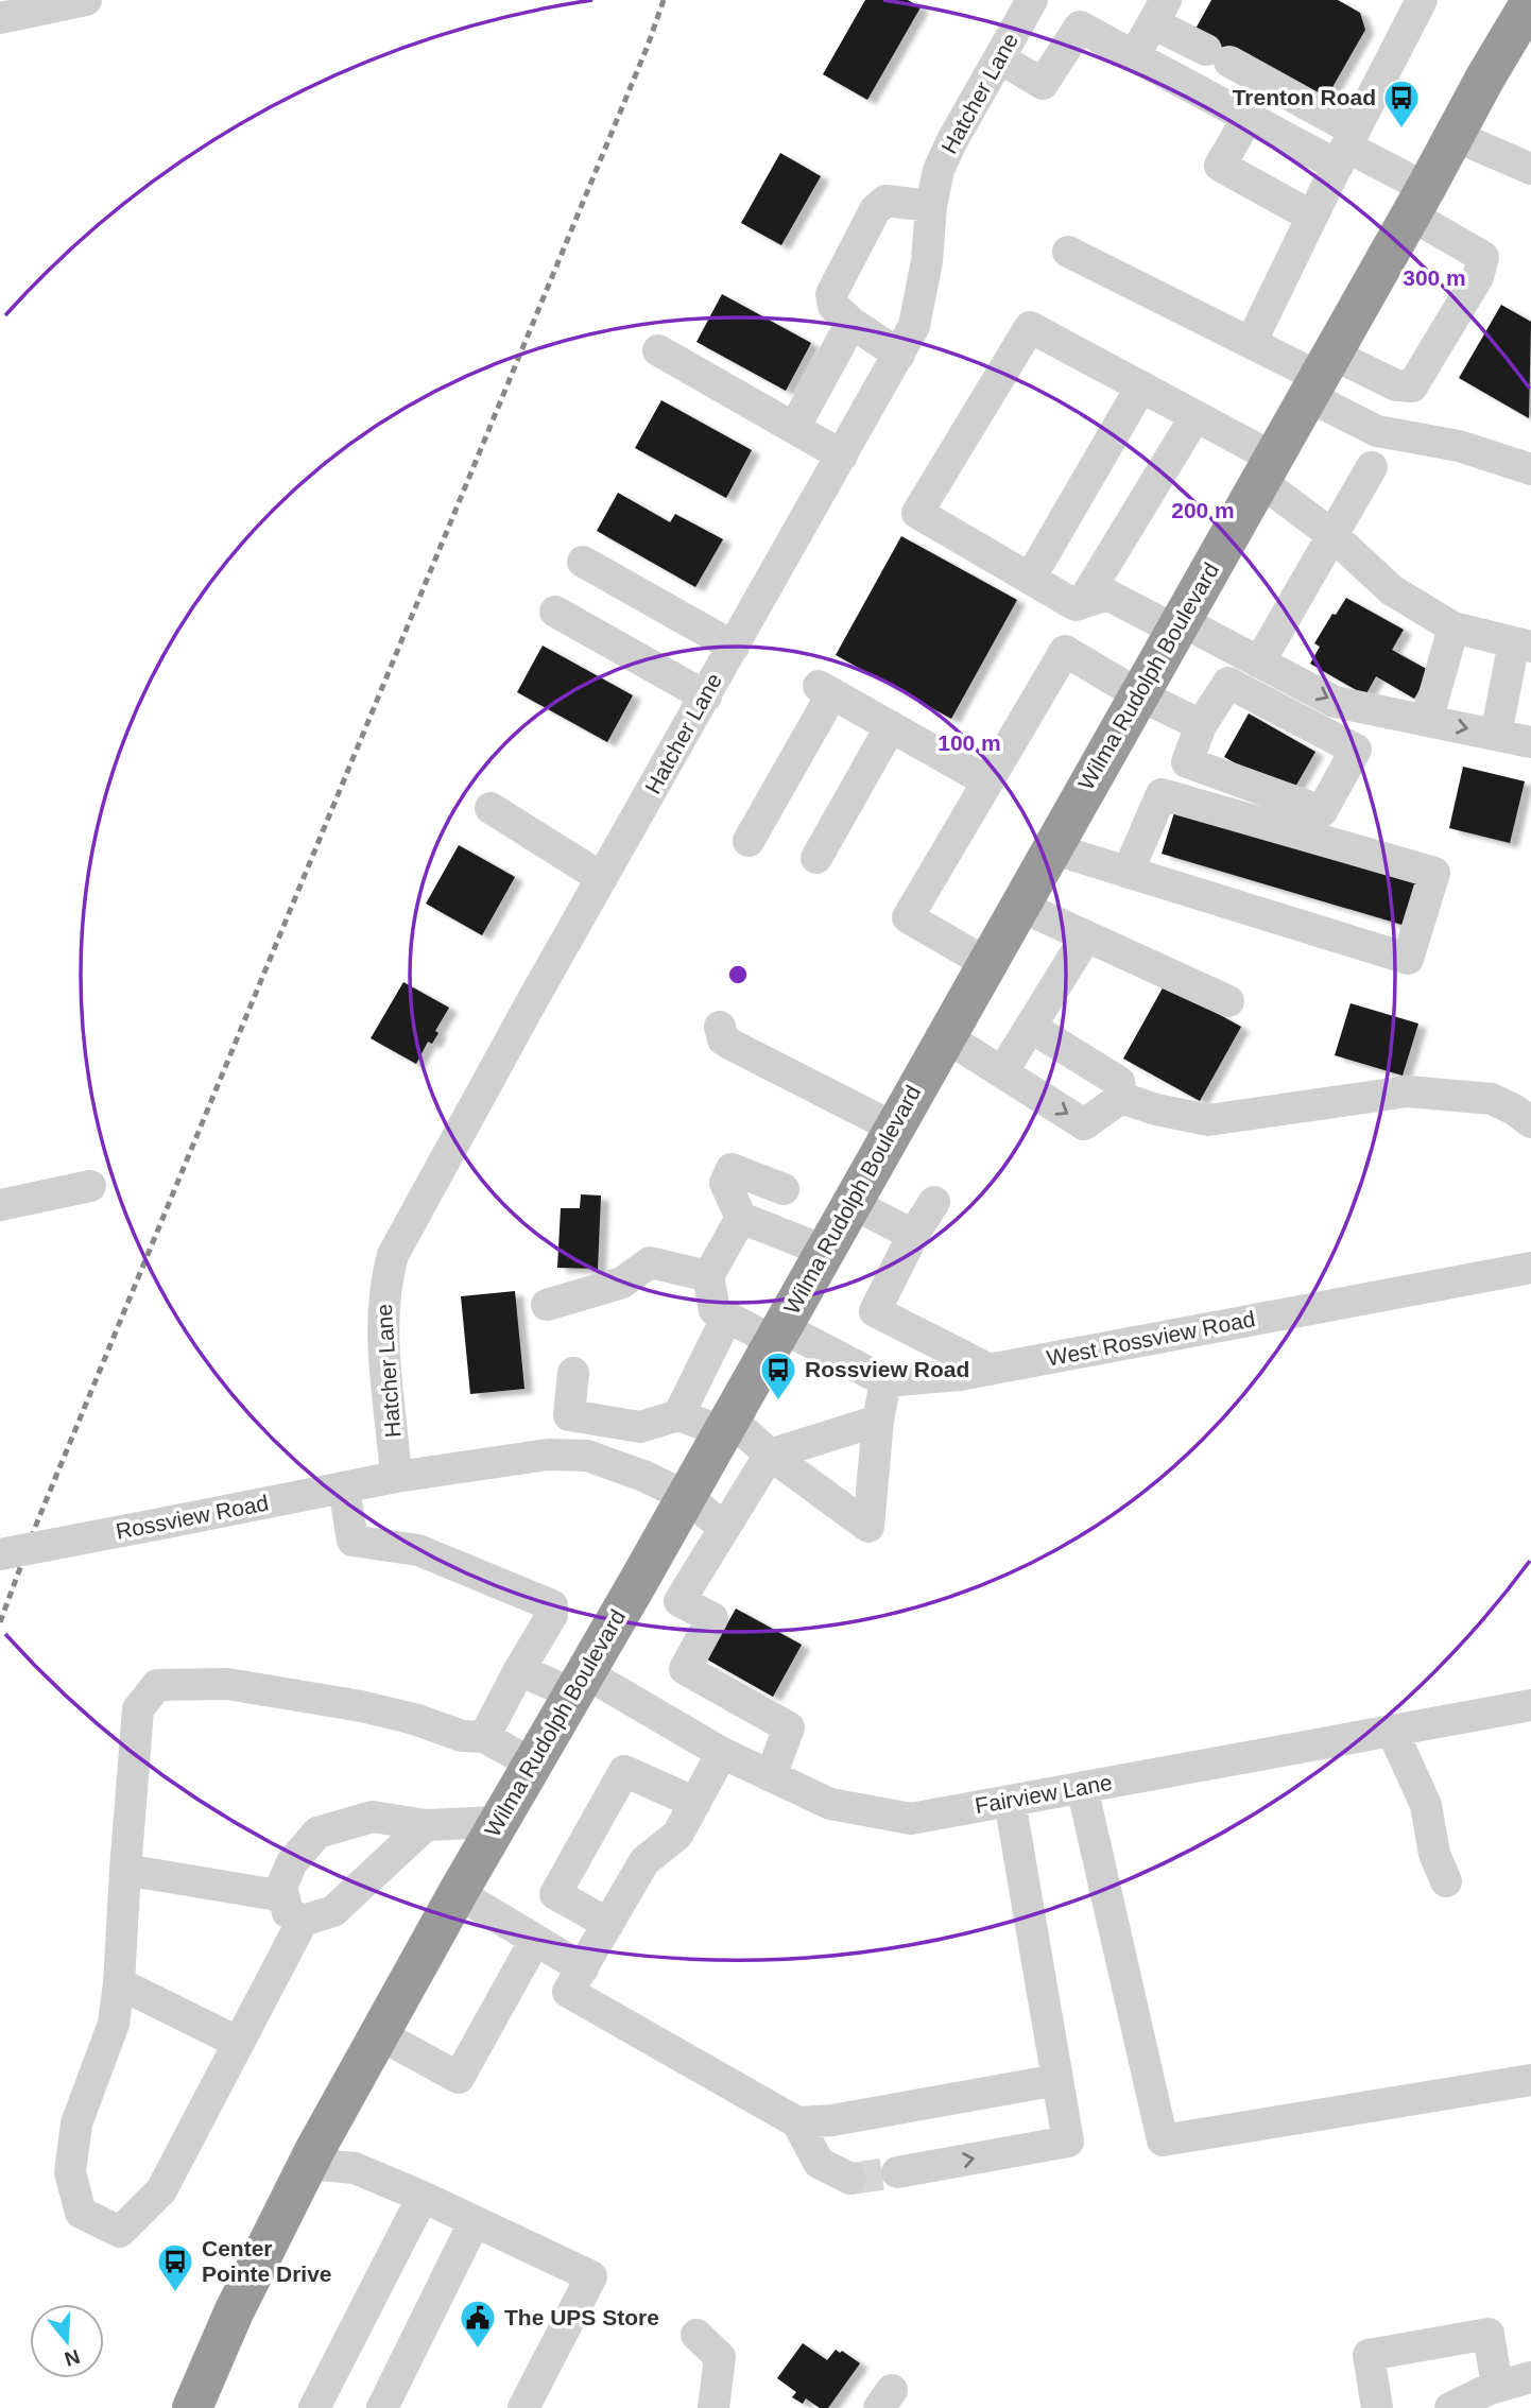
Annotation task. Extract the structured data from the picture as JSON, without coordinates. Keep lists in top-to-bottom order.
{
  "streets": {
    "highway": ["Wilma Rudolph Boulevard"],
    "street": [
      "Hatcher Lane",
      "West Rossview Road",
      "Rossview Road",
      "Fairview Lane"
    ]
  },
  "crossings": [
    ["Hatcher Lane", "Rossview Road"],
    ["Wilma Rudolph Boulevard", "Rossview Road"],
    ["Wilma Rudolph Boulevard", "Fairview Lane"]
  ],
  "places": {
    "bus stop": ["Trenton Road", "Rossview Road", "Center Pointe Drive"],
    "public building": ["The UPS Store"]
  },
  "north": "bottom",
  "rings": ["300 m", "200 m", "100 m"]
}
